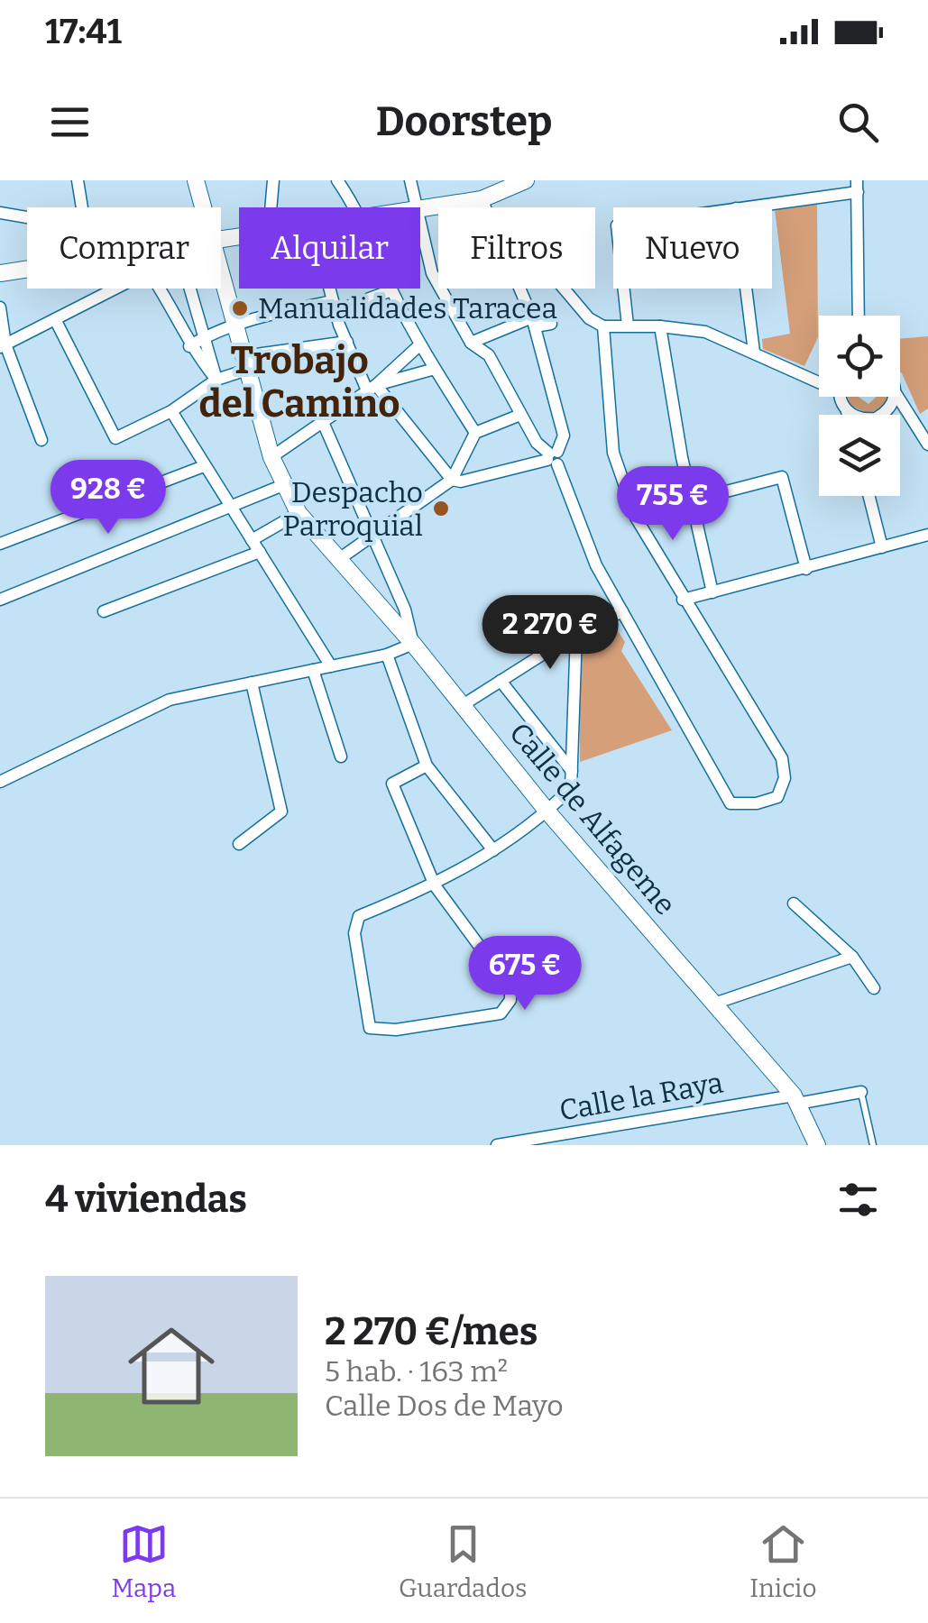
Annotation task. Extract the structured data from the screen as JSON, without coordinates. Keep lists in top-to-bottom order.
{
  "streets": {
    "street": ["Calle de Alfageme", "Calle la Raya"]
  },
  "crossings": [
    ["Calle de Alfageme", "Calle la Raya"]
  ],
  "districts": ["Trobajo del Camino"],
  "places": ["Manualidades Taracea", "Despacho Parroquial"],
  "page": {
    "status": "17:41",
    "header": "Doorstep",
    "chip": [
      "Comprar",
      "Alquilar",
      "Filtros",
      "Nuevo"
    ],
    "price": [
      "928 €",
      "755 €",
      "2 270 €",
      "675 €"
    ],
    "heading": "4 viviendas",
    "list": [
      {
        "name": "2 270 €/mes",
        "note": "5 hab. · 163 m² · Calle Dos de Mayo"
      }
    ],
    "tabs": ["Mapa", "Guardados", "Inicio"]
  }
}
